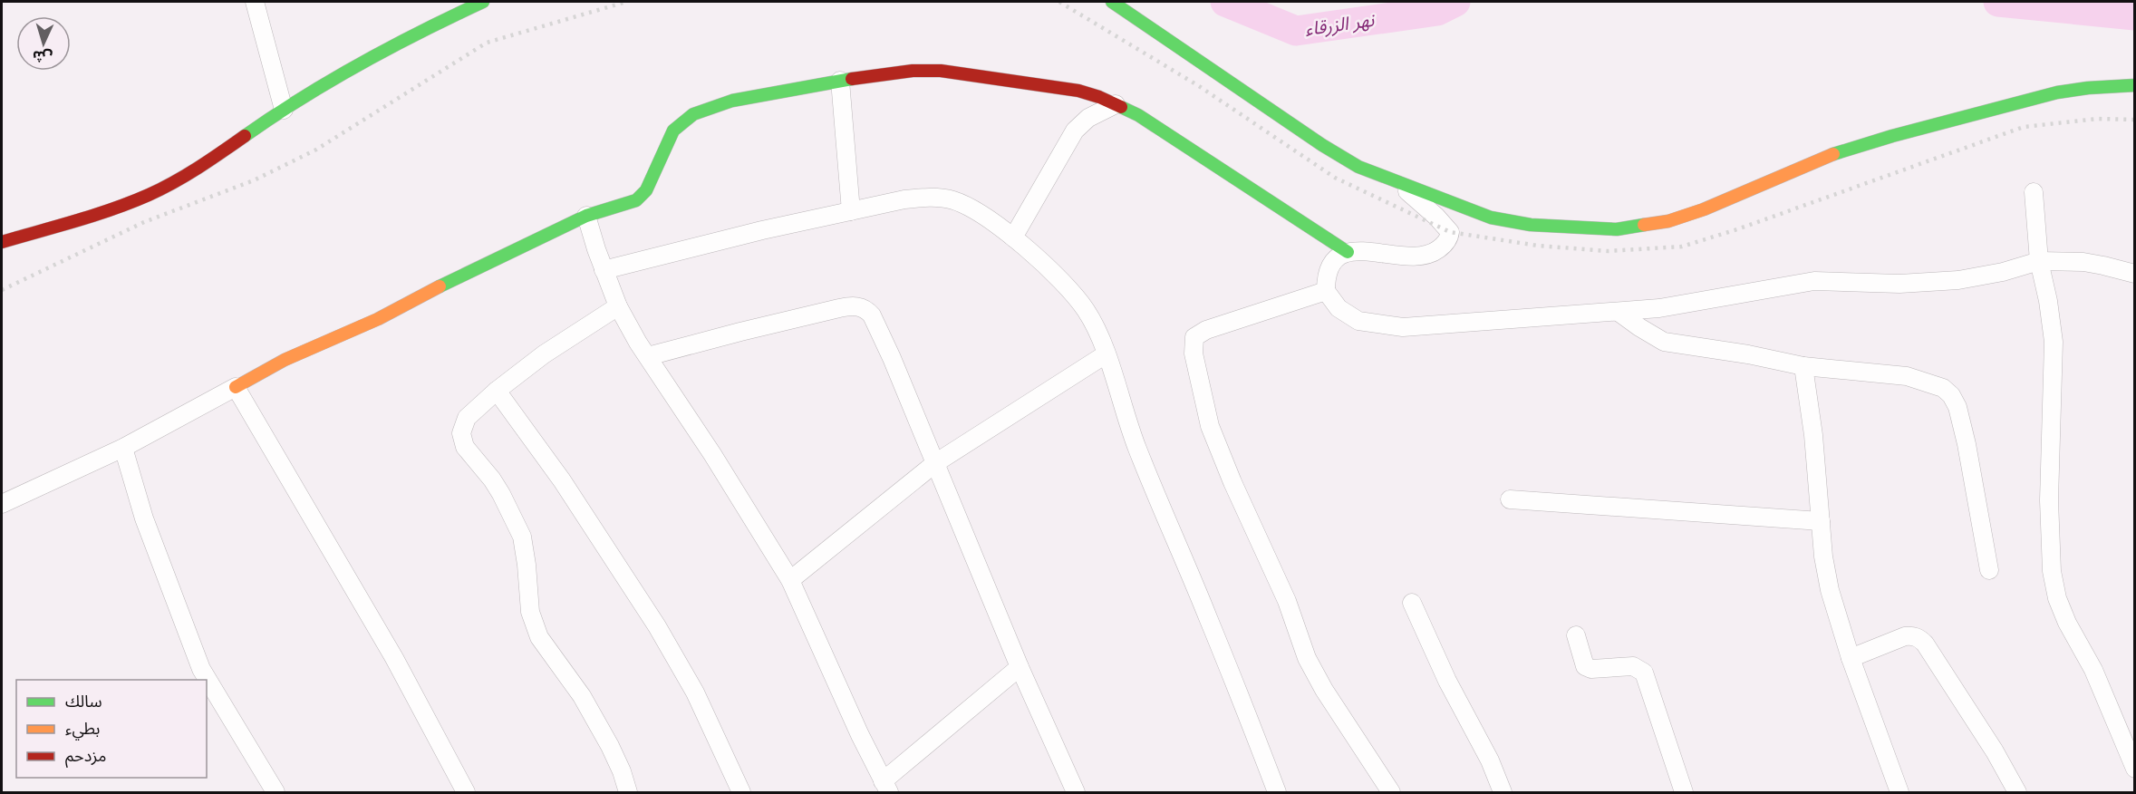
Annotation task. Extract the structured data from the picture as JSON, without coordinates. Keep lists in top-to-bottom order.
{
  "water": ["نهر الزرقاء"],
  "legend": ["سالك", "بطيء", "مزدحم"],
  "north": "bottom"
}
